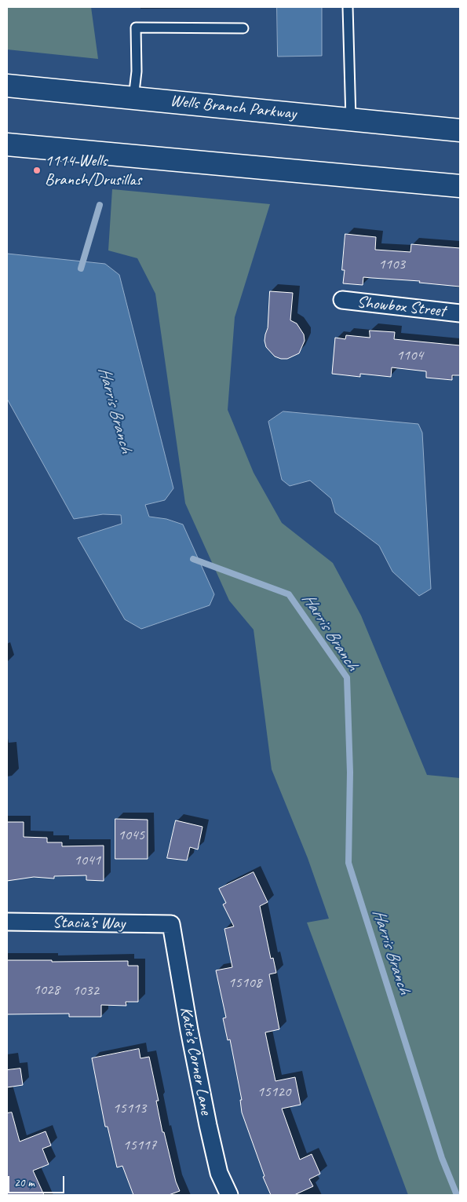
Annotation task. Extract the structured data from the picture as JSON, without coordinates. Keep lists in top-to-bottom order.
{
  "streets": {
    "main road": ["Wells Branch Parkway"],
    "street": ["Showbox Street", "Stacia's Way", "Katie's Corner Lane"]
  },
  "crossings": [
    ["Stacia's Way", "Katie's Corner Lane"]
  ],
  "water": ["Harris Branch"],
  "places": ["1114 Wells Branch/Drusillas"],
  "house_numbers": [
    "1103",
    "1104",
    "1045",
    "1041",
    "15108",
    "1028",
    "1032",
    "15120",
    "15113",
    "15117"
  ],
  "scale_bar": "20 m"
}
